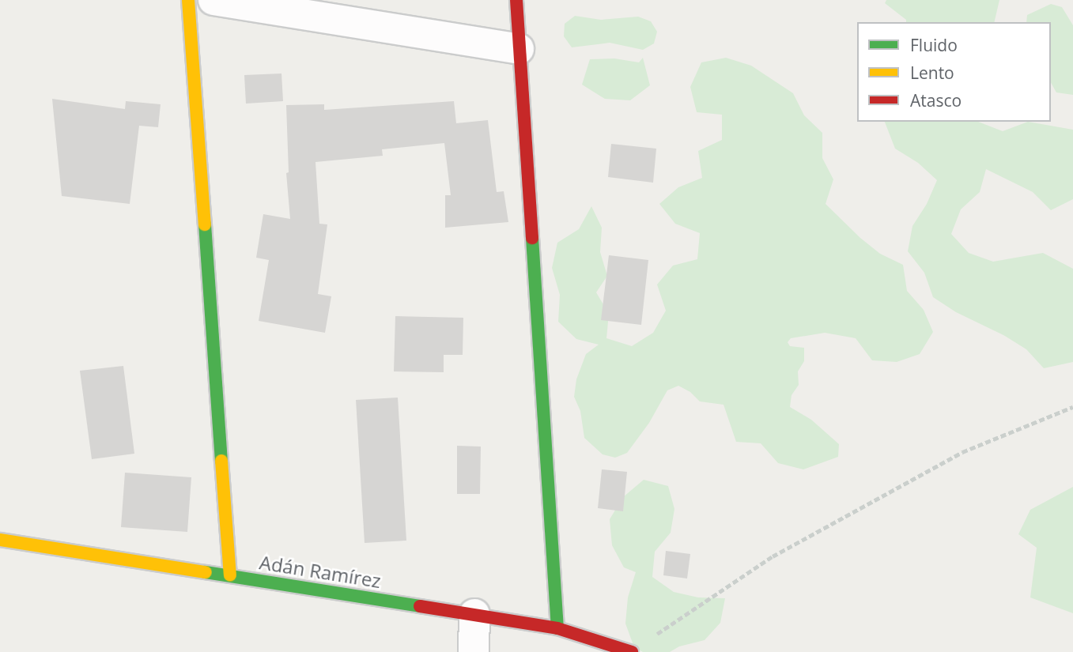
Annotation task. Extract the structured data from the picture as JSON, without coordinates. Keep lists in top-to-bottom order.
{
  "streets": {
    "street": ["Adán Ramírez"]
  },
  "legend": ["Fluido", "Lento", "Atasco"]
}
